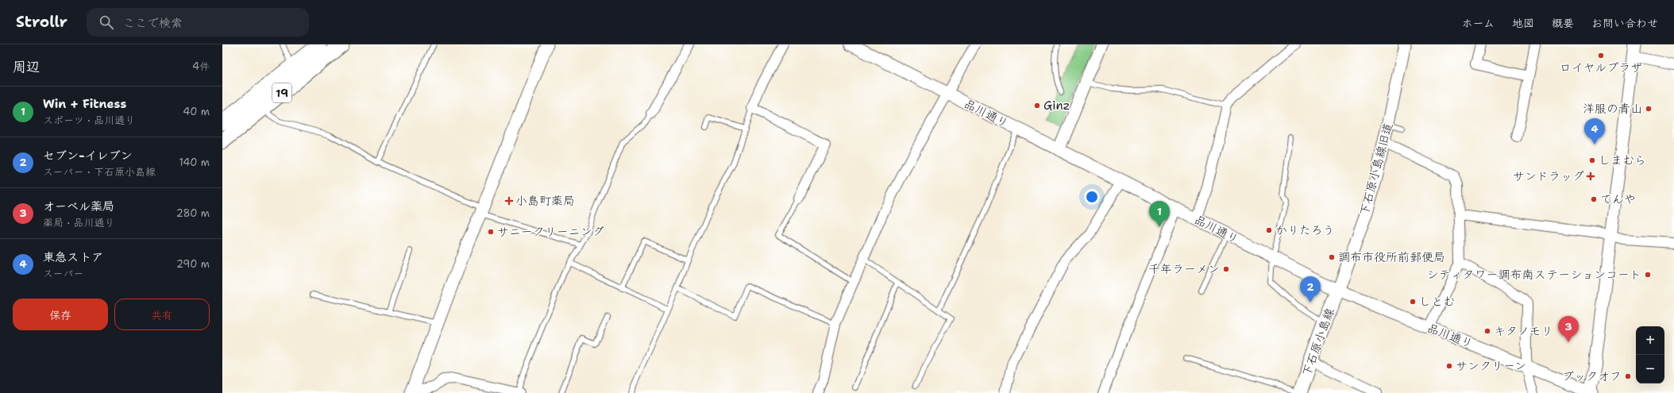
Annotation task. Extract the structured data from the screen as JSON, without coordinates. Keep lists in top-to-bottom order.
{
  "streets": {
    "main road": ["19", "下石原小島線"],
    "street": ["品川通り", "下石原小島線旧道"]
  },
  "crossings": [
    ["品川通り", "下石原小島線旧道"],
    ["品川通り", "下石原小島線"],
    ["下石原小島線旧道", "下石原小島線"]
  ],
  "places": {
    "other": [
      "ロイヤルプラザ",
      "Ginz",
      "洋服の青山",
      "しまむら",
      "てんや",
      "かりたろう",
      "サニークリーニング",
      "調布市役所前郵便局",
      "千年ラーメン",
      "シティタワー調布南ステーションコート",
      "しとむ",
      "キタノモリ",
      "サンクリーン",
      "ブックオフ"
    ],
    "health": ["サンドラッグ", "小島町薬局"]
  },
  "page": {
    "header": "Strollr",
    "search": "ここで検索",
    "nav": [
      "ホーム",
      "地図",
      "概要",
      "お問い合わせ"
    ],
    "heading": ["周辺", "4件"],
    "list": [
      {
        "mark": "1",
        "name": "Win + Fitness",
        "note": "スポーツ · 品川通り",
        "value": "40 m"
      },
      {
        "mark": "2",
        "name": "セブン-イレブン",
        "note": "スーパー · 下石原小島線",
        "value": "140 m"
      },
      {
        "mark": "3",
        "name": "オーベル薬局",
        "note": "薬局 · 品川通り",
        "value": "280 m"
      },
      {
        "mark": "4",
        "name": "東急ストア",
        "note": "スーパー",
        "value": "290 m"
      }
    ],
    "pins": [
      "4",
      "1",
      "2",
      "3"
    ],
    "buttons": ["保存", "共有"],
    "map_buttons": ["+", "−"]
  }
}
